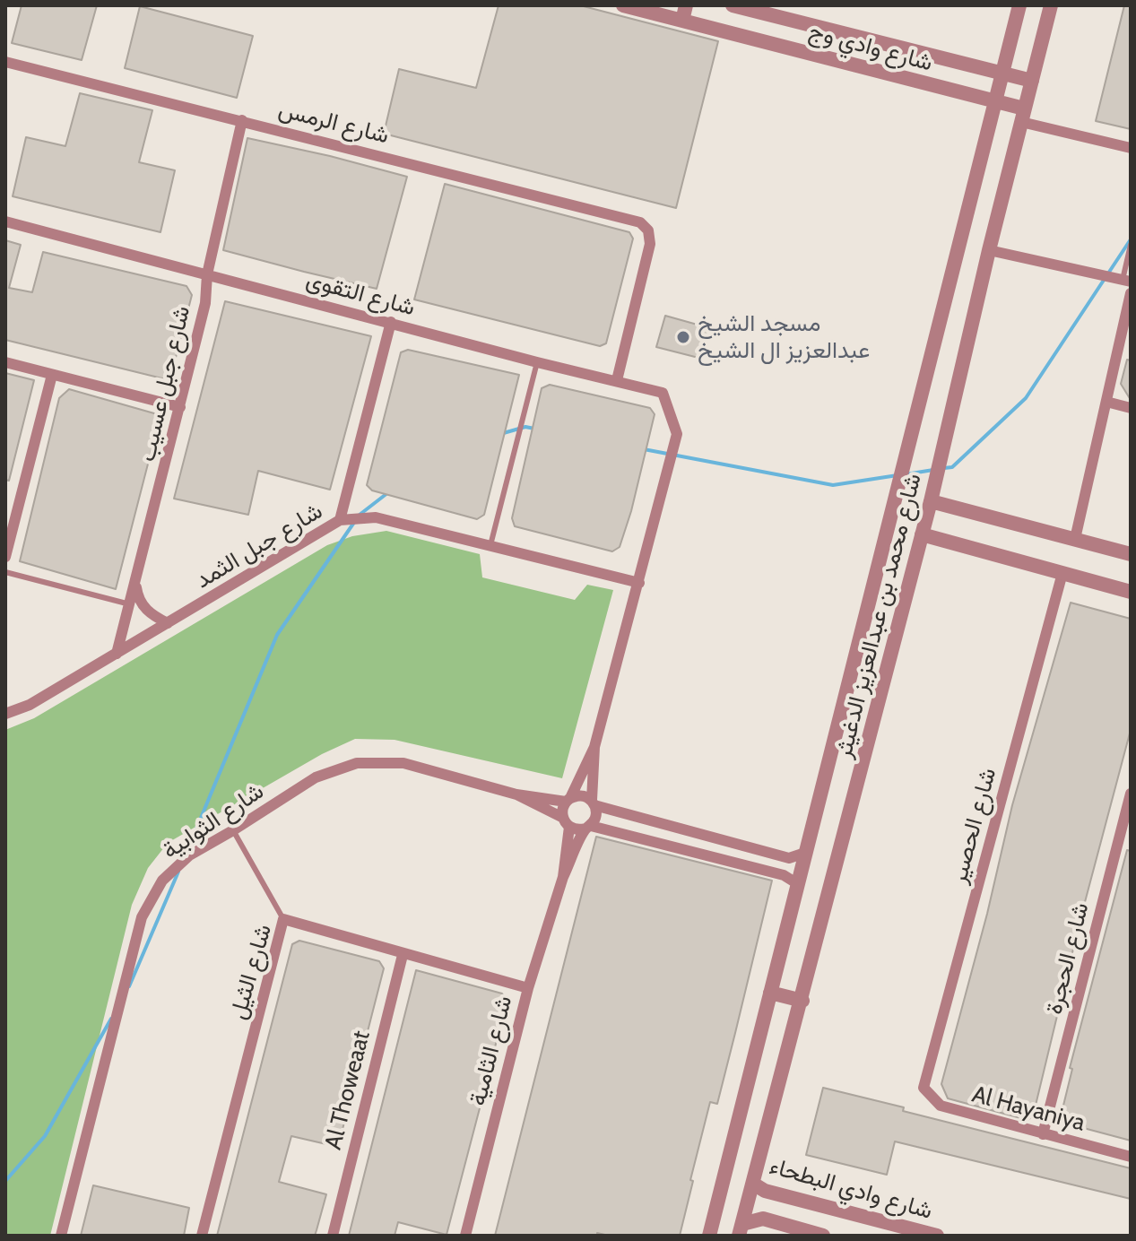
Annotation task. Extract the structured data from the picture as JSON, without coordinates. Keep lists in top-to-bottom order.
{
  "streets": {
    "street": [
      "شارع وادي وج",
      "شارع الرمس",
      "شارع التقوى",
      "شارع جبل عسيب",
      "شارع جبل الثمد",
      "شارع محمد بن عبدالعزيز الدغيثر",
      "شارع الثوابية",
      "شارع الحصير",
      "شارع الحجرة",
      "شارع الثيل",
      "شارع الثامية",
      "Al Thoweaat",
      "Al Hayaniya",
      "شارع وادي البطحاء"
    ]
  },
  "crossings": [
    ["شارع وادي وج", "شارع محمد بن عبدالعزيز الدغيثر"],
    ["شارع الرمس", "شارع التقوى"],
    ["شارع الرمس", "شارع جبل عسيب"],
    ["شارع التقوى", "شارع جبل عسيب"],
    ["شارع التقوى", "شارع جبل الثمد"],
    ["شارع جبل عسيب", "شارع جبل الثمد"],
    ["شارع محمد بن عبدالعزيز الدغيثر", "شارع وادي البطحاء"],
    ["شارع الحصير", "Al Hayaniya"],
    ["شارع الحجرة", "Al Hayaniya"],
    ["شارع الثيل", "شارع الثامية"],
    ["شارع الثيل", "Al Thoweaat"]
  ],
  "places": ["مسجد الشيخ عبدالعزيز ال الشيخ"]
}
